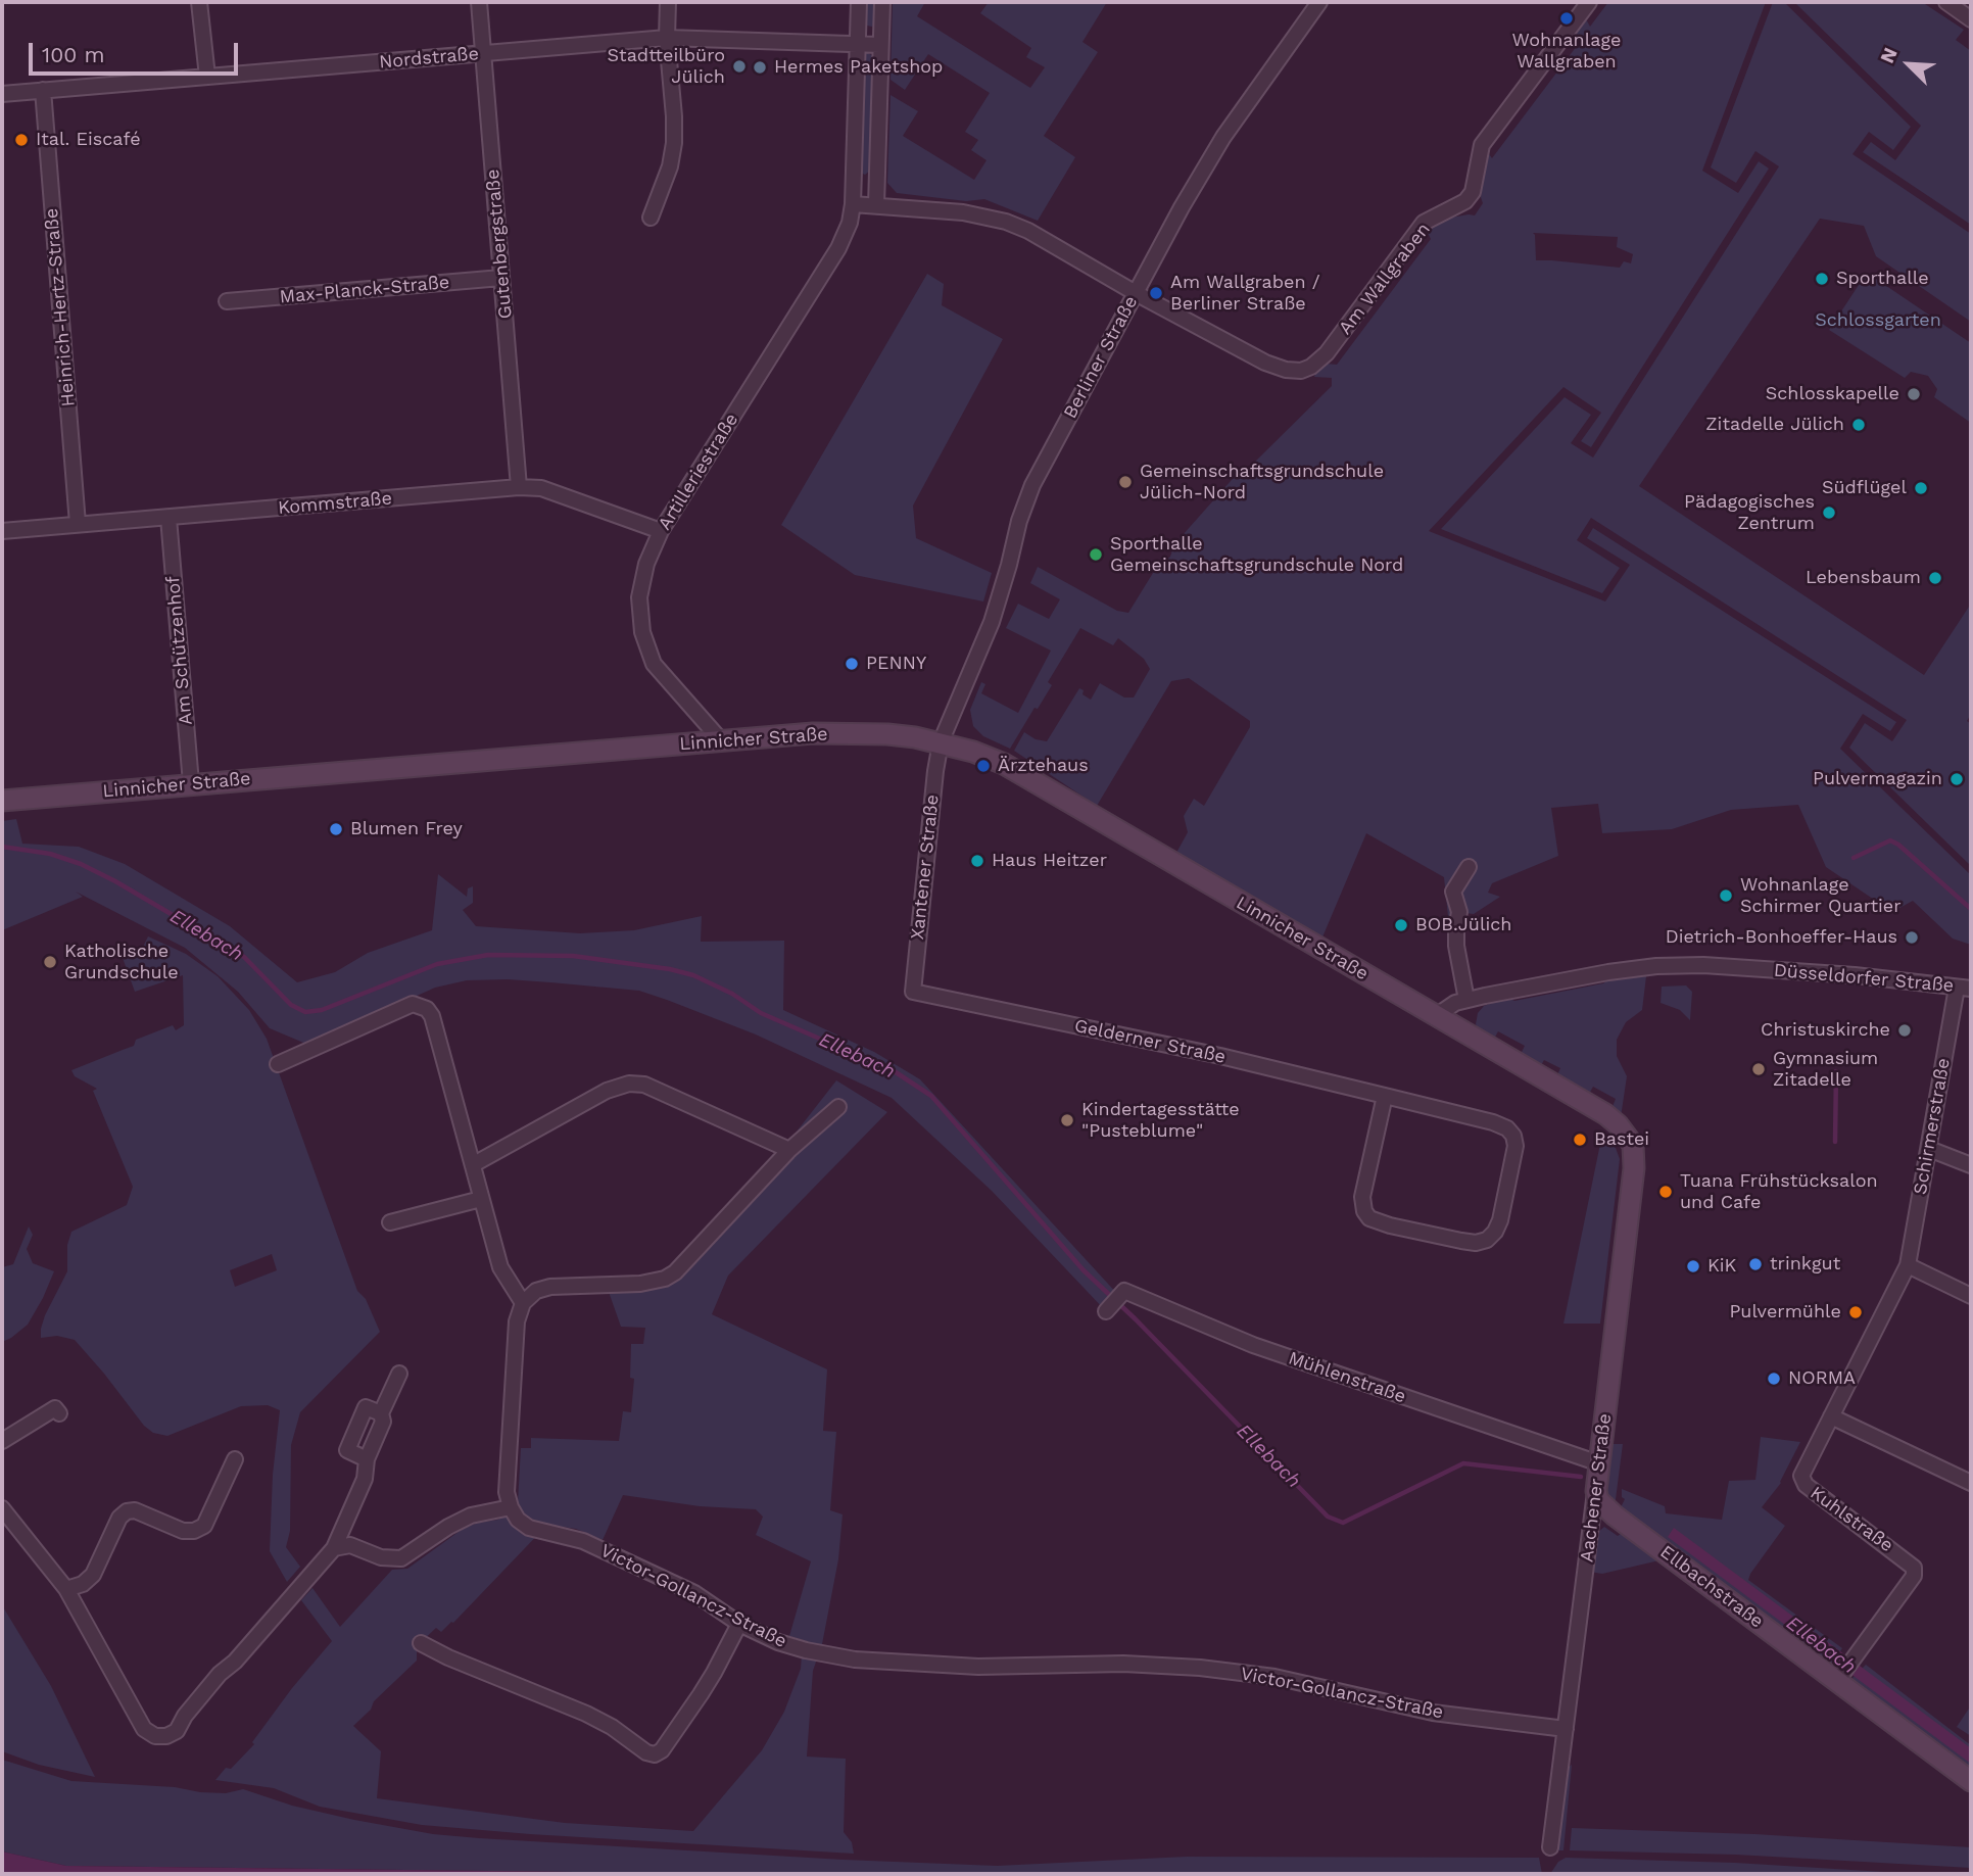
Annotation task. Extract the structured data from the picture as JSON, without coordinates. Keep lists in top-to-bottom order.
{
  "streets": {
    "main road": ["Linnicher Straße", "Aachener Straße", "Ellbachstraße"],
    "street": [
      "Nordstraße",
      "Gutenbergstraße",
      "Am Wallgraben",
      "Max-Planck-Straße",
      "Heinrich-Hertz-Straße",
      "Berliner Straße",
      "Artilleriestraße",
      "Kommstraße",
      "Am Schützenhof",
      "Xantener Straße",
      "Düsseldorfer Straße",
      "Gelderner Straße",
      "Schirmerstraße",
      "Mühlenstraße",
      "Kuhlstraße",
      "Victor-Gollancz-Straße"
    ]
  },
  "crossings": [
    ["Nordstraße", "Gutenbergstraße"],
    ["Nordstraße", "Heinrich-Hertz-Straße"],
    ["Nordstraße", "Artilleriestraße"],
    ["Gutenbergstraße", "Max-Planck-Straße"],
    ["Gutenbergstraße", "Kommstraße"],
    ["Am Wallgraben", "Berliner Straße"],
    ["Heinrich-Hertz-Straße", "Kommstraße"],
    ["Berliner Straße", "Linnicher Straße"],
    ["Berliner Straße", "Xantener Straße"],
    ["Artilleriestraße", "Kommstraße"],
    ["Artilleriestraße", "Linnicher Straße"],
    ["Kommstraße", "Am Schützenhof"],
    ["Am Schützenhof", "Linnicher Straße"],
    ["Linnicher Straße", "Xantener Straße"],
    ["Linnicher Straße", "Düsseldorfer Straße"],
    ["Linnicher Straße", "Aachener Straße"],
    ["Xantener Straße", "Gelderner Straße"],
    ["Düsseldorfer Straße", "Schirmerstraße"],
    ["Schirmerstraße", "Kuhlstraße"],
    ["Mühlenstraße", "Aachener Straße"],
    ["Aachener Straße", "Ellbachstraße"],
    ["Aachener Straße", "Victor-Gollancz-Straße"],
    ["Kuhlstraße", "Ellbachstraße"]
  ],
  "water": ["Ellebach"],
  "parks": ["Schlossgarten"],
  "places": [
    "Wohnanlage Wallgraben",
    "Stadtteilbüro Jülich",
    "Hermes Paketshop",
    "Ital. Eiscafé",
    "Sporthalle",
    "Am Wallgraben / Berliner Straße",
    "Schlosskapelle",
    "Zitadelle Jülich",
    "Gemeinschaftsgrundschule Jülich-Nord",
    "Südflügel",
    "Pädagogisches Zentrum",
    "Sporthalle Gemeinschaftsgrundschule Nord",
    "Lebensbaum",
    "PENNY",
    "Ärztehaus",
    "Pulvermagazin",
    "Blumen Frey",
    "Haus Heitzer",
    "Wohnanlage Schirmer Quartier",
    "BOB.Jülich",
    "Dietrich-Bonhoeffer-Haus",
    "Katholische Grundschule",
    "Christuskirche",
    "Gymnasium Zitadelle",
    "Kindertagesstätte \"Pusteblume\"",
    "Bastei",
    "Tuana Frühstücksalon und Cafe",
    "trinkgut",
    "KiK",
    "Pulvermühle",
    "NORMA"
  ],
  "scale_bar": "100 m",
  "north": "top left"
}
